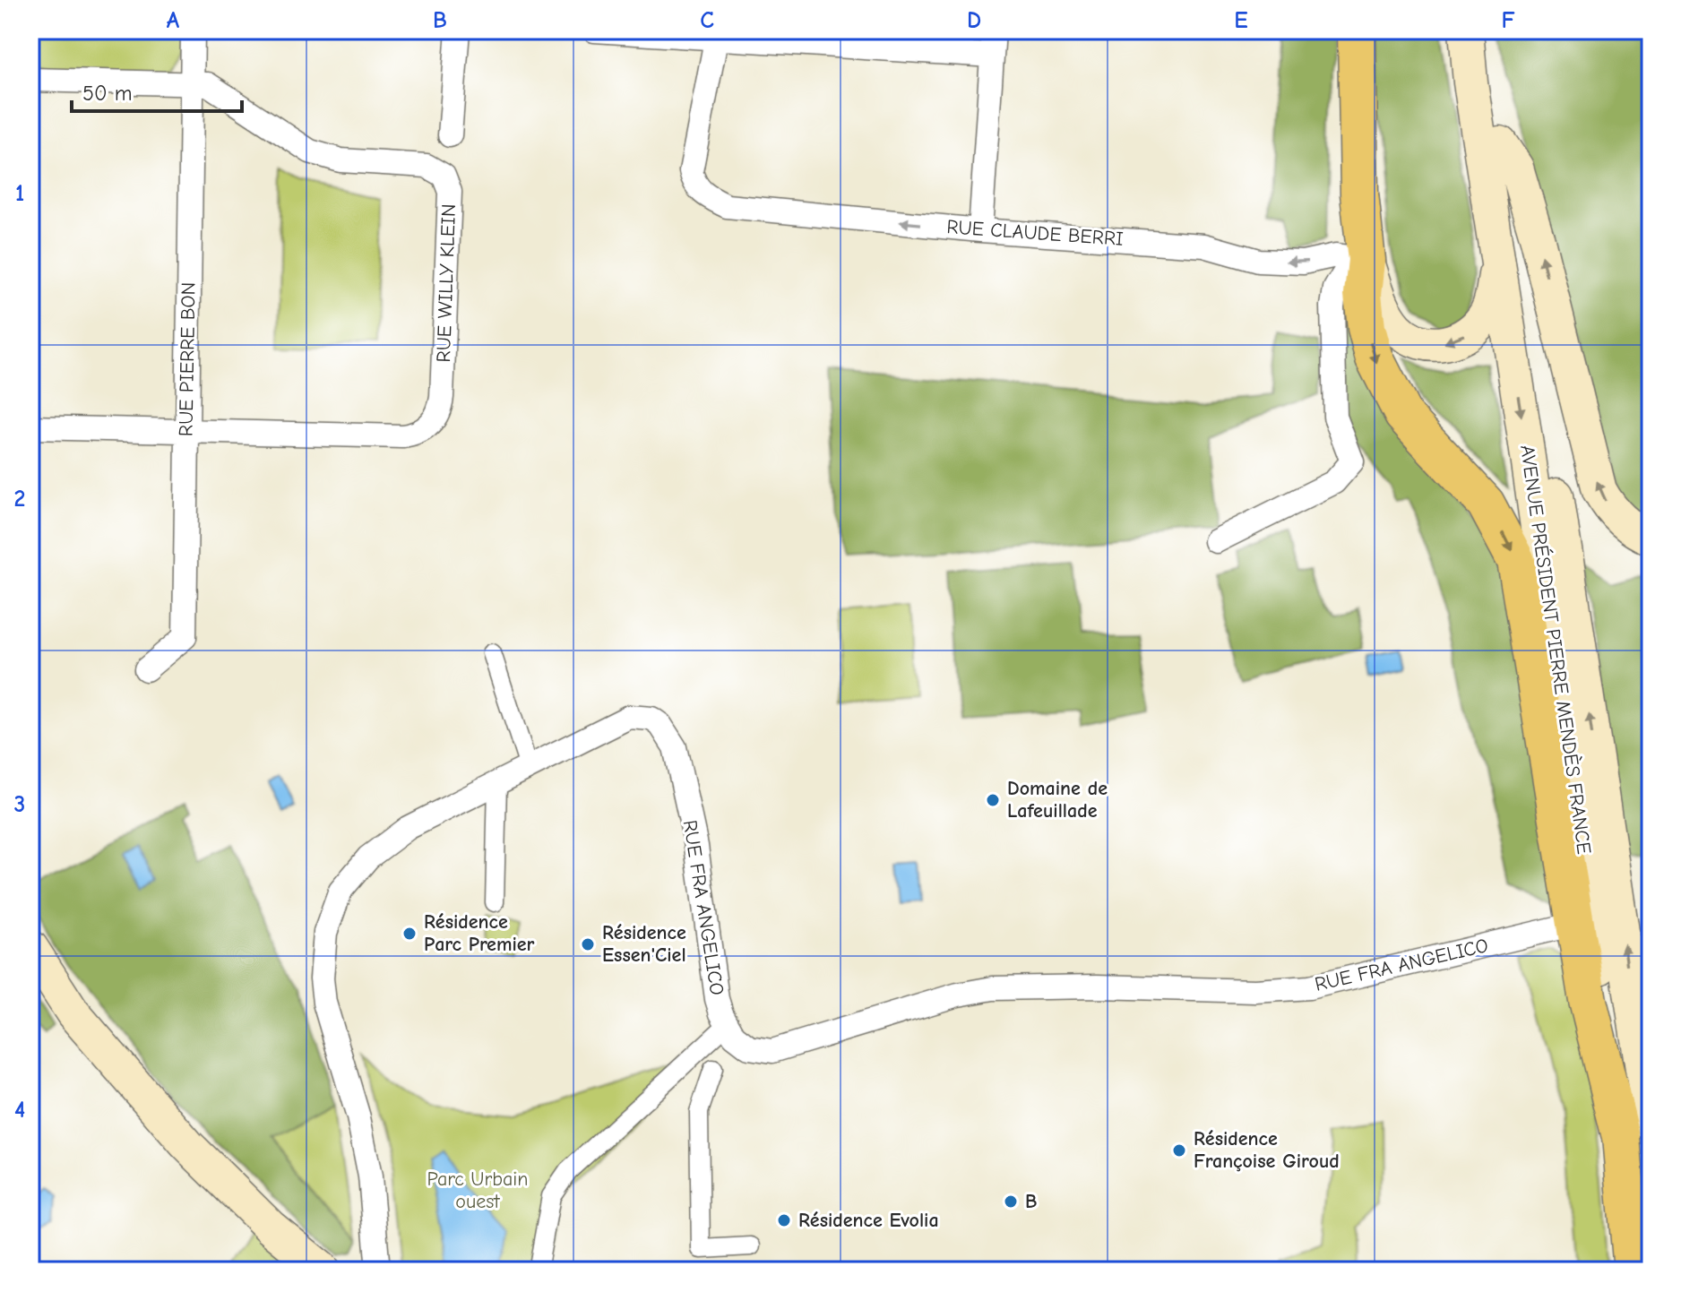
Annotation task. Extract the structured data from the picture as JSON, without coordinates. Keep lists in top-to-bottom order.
{
  "streets": {
    "main road": ["AVENUE PRÉSIDENT PIERRE MENDÈS FRANCE"],
    "street": [
      "RUE CLAUDE BERRI",
      "RUE WILLY KLEIN",
      "RUE PIERRE BON",
      "RUE FRA ANGELICO"
    ]
  },
  "crossings": [
    ["RUE WILLY KLEIN", "RUE PIERRE BON"]
  ],
  "parks": ["Parc Urbain ouest"],
  "places": [
    "Domaine de Lafeuillade",
    "Résidence Parc Premier",
    "Résidence Essen'Ciel",
    "Résidence Françoise Giroud",
    "B",
    "Résidence Evolia"
  ],
  "scale_bar": "50 m",
  "grid": {
    "columns": [
      "A",
      "B",
      "C",
      "D",
      "E",
      "F"
    ],
    "rows": [
      "1",
      "2",
      "3",
      "4"
    ]
  }
}
